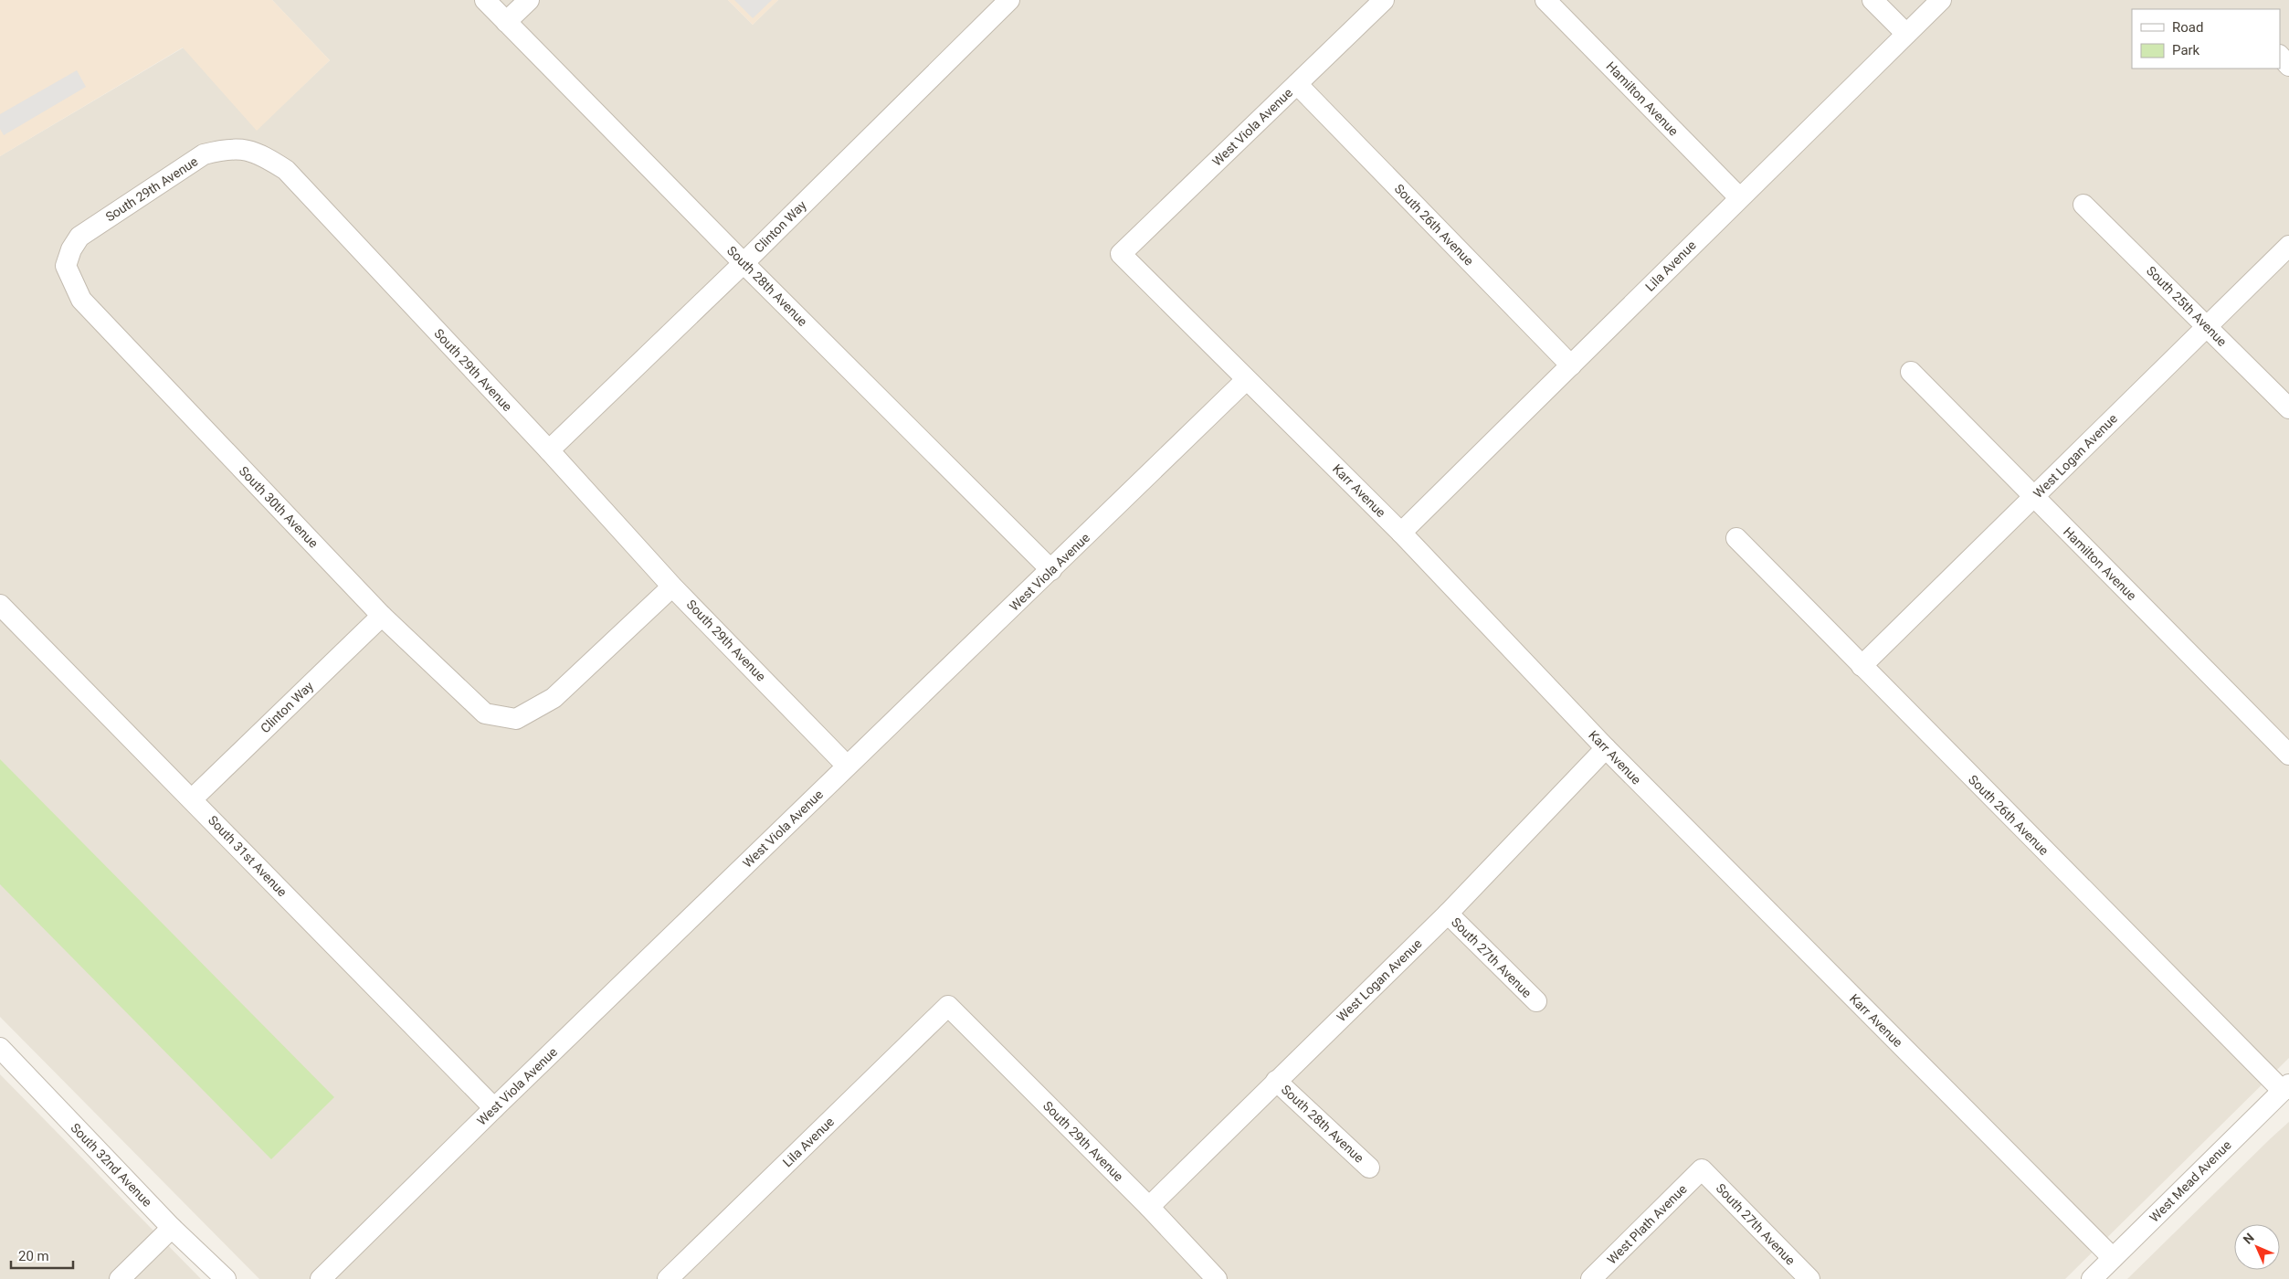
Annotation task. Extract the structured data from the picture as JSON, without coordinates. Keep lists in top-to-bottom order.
{
  "streets": {
    "street": [
      "Hamilton Avenue",
      "West Viola Avenue",
      "South 29th Avenue",
      "South 26th Avenue",
      "Clinton Way",
      "Lila Avenue",
      "South 28th Avenue",
      "South 25th Avenue",
      "West Logan Avenue",
      "Karr Avenue",
      "South 30th Avenue",
      "South 31st Avenue",
      "South 27th Avenue",
      "South 32nd Avenue",
      "West Mead Avenue",
      "West Plath Avenue"
    ]
  },
  "crossings": [
    ["Hamilton Avenue", "Lila Avenue"],
    ["Hamilton Avenue", "West Logan Avenue"],
    ["West Viola Avenue", "South 29th Avenue"],
    ["West Viola Avenue", "South 26th Avenue"],
    ["West Viola Avenue", "South 28th Avenue"],
    ["West Viola Avenue", "Karr Avenue"],
    ["West Viola Avenue", "South 31st Avenue"],
    ["South 29th Avenue", "Clinton Way"],
    ["South 29th Avenue", "Lila Avenue"],
    ["South 29th Avenue", "West Logan Avenue"],
    ["South 29th Avenue", "South 30th Avenue"],
    ["South 26th Avenue", "Lila Avenue"],
    ["South 26th Avenue", "West Logan Avenue"],
    ["South 26th Avenue", "West Mead Avenue"],
    ["Clinton Way", "South 28th Avenue"],
    ["Clinton Way", "South 30th Avenue"],
    ["Clinton Way", "South 31st Avenue"],
    ["Lila Avenue", "Karr Avenue"],
    ["South 28th Avenue", "West Logan Avenue"],
    ["South 25th Avenue", "West Logan Avenue"],
    ["West Logan Avenue", "Karr Avenue"],
    ["West Logan Avenue", "South 27th Avenue"],
    ["Karr Avenue", "West Mead Avenue"],
    ["South 27th Avenue", "West Plath Avenue"]
  ],
  "legend": ["Road", "Park"],
  "scale_bar": "20 m",
  "north": "top left"
}
